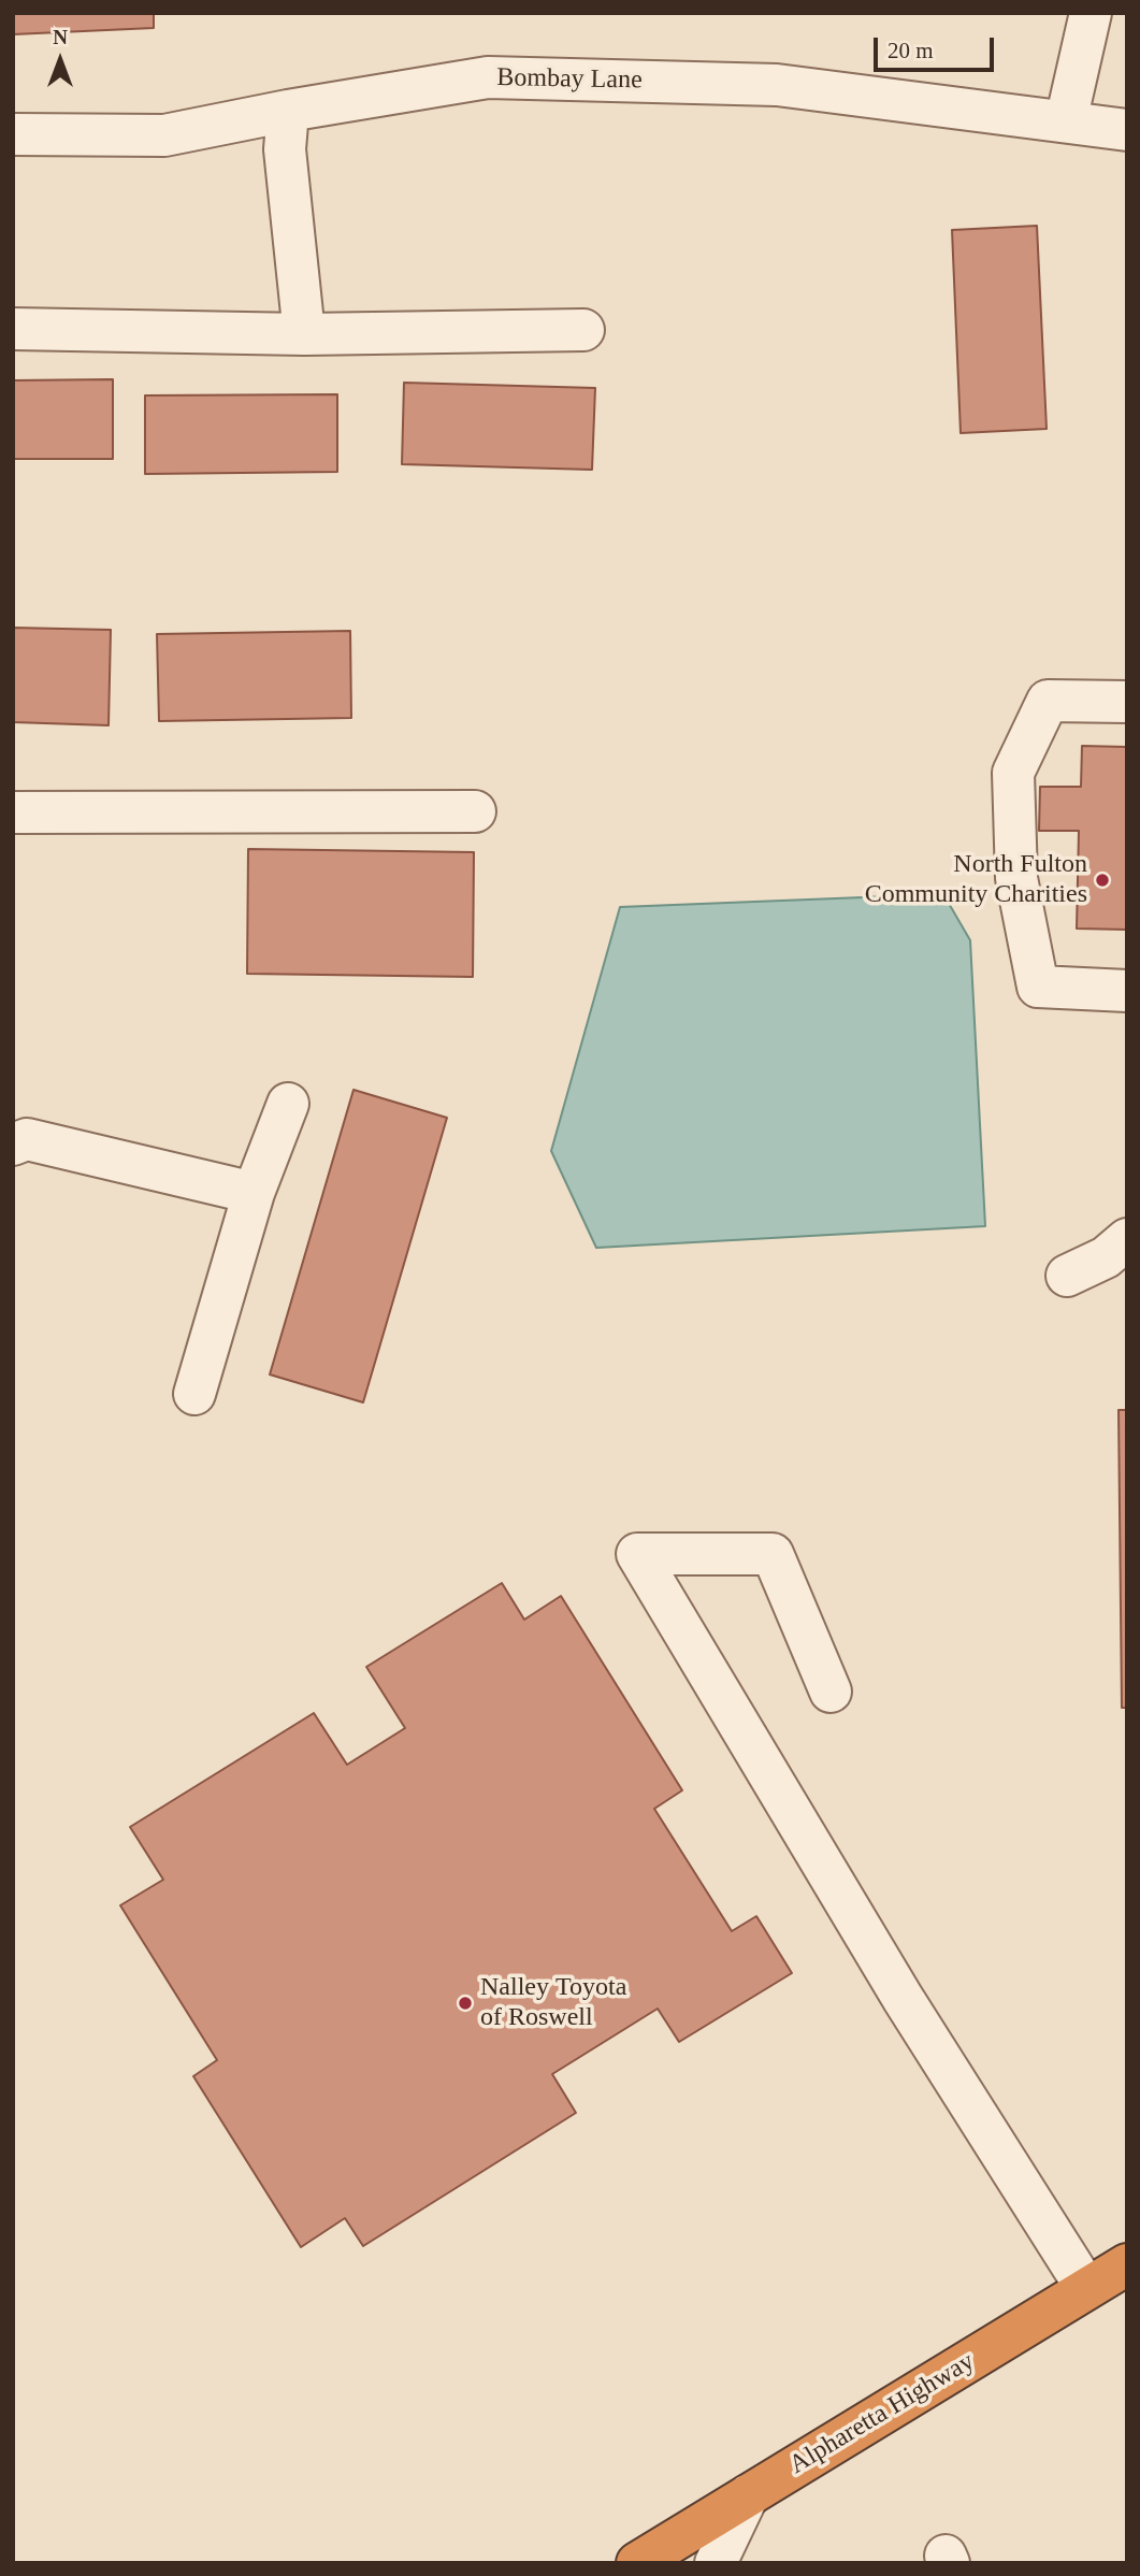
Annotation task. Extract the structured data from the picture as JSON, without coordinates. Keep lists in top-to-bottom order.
{
  "streets": {
    "highway": ["Alpharetta Highway"],
    "street": ["Bombay Lane"]
  },
  "places": ["North Fulton Community Charities", "Nalley Toyota of Roswell"],
  "scale_bar": "20 m",
  "north": "top"
}
